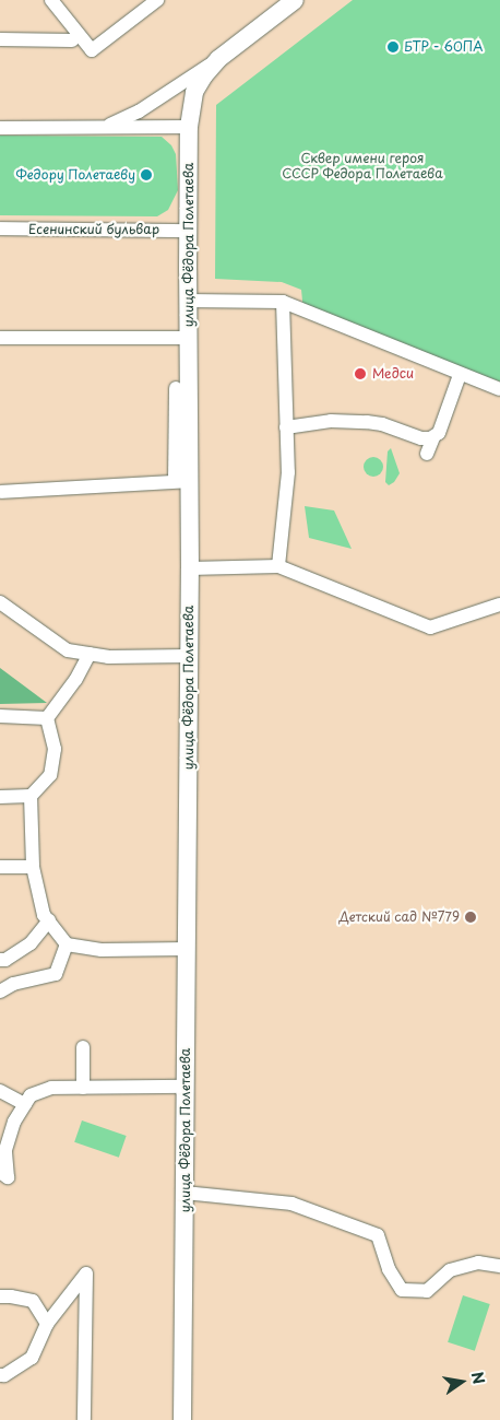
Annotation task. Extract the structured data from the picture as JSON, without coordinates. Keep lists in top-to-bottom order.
{
  "streets": {
    "main road": ["улица Фёдора Полетаева"],
    "street": ["Есенинский бульвар"]
  },
  "crossings": [
    ["Есенинский бульвар", "улица Фёдора Полетаева"]
  ],
  "parks": ["Сквер имени героя СССР Федора Полетаева"],
  "places": [
    "БТР - 60ПА",
    "Федору Полетаеву",
    "Медси",
    "Детский сад №779"
  ],
  "north": "right"
}
